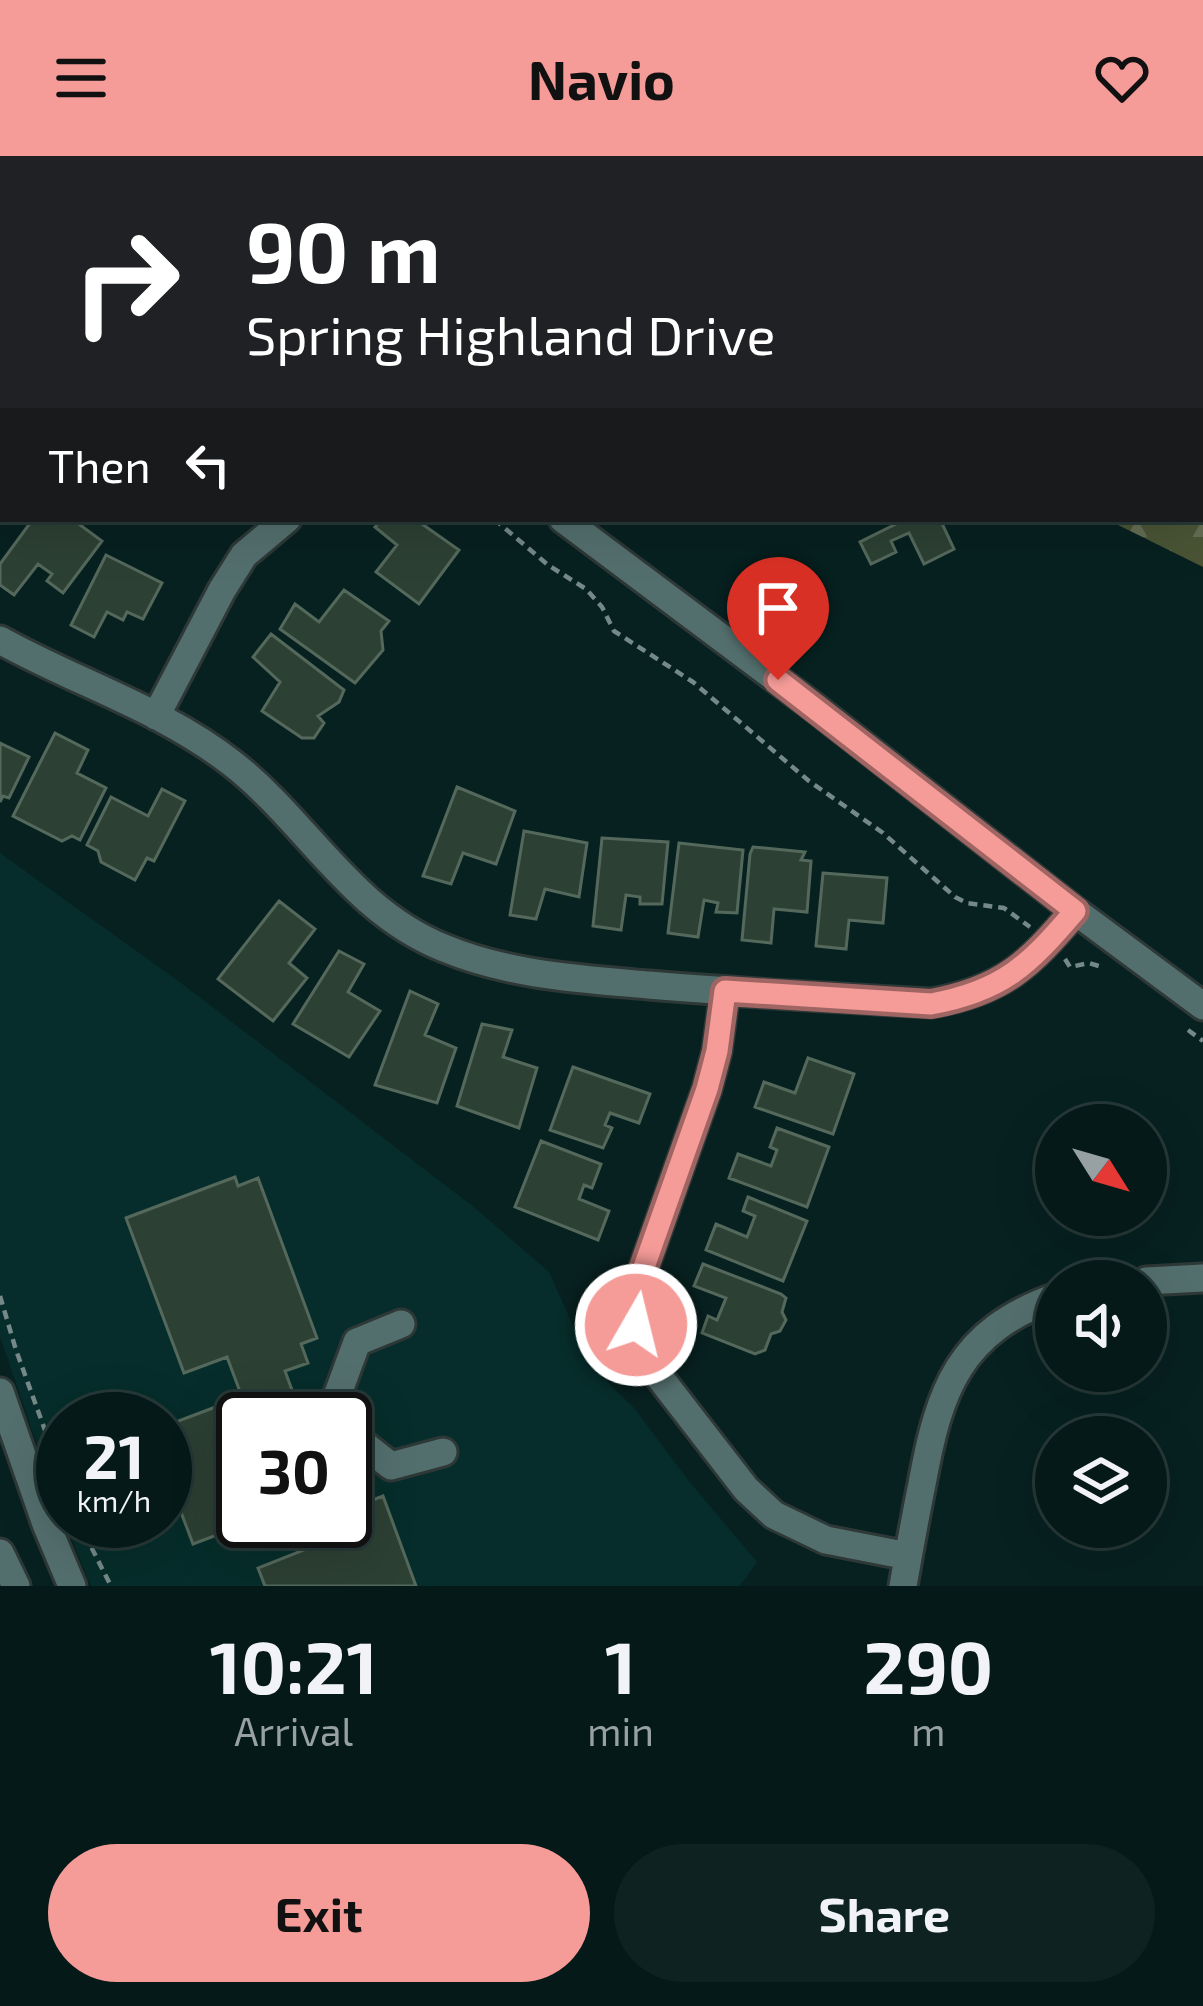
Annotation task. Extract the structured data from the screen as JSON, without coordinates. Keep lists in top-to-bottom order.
{
  "north": "bottom right",
  "page": {
    "header": "Navio",
    "turn": ["90 m", "Spring Highland Drive"],
    "then": "Then",
    "speed": "21 km/h",
    "limit": "30",
    "eta": [
      "10:21",
      "Arrival",
      "1",
      "min",
      "290",
      "m"
    ],
    "buttons": ["Exit", "Share"]
  }
}
